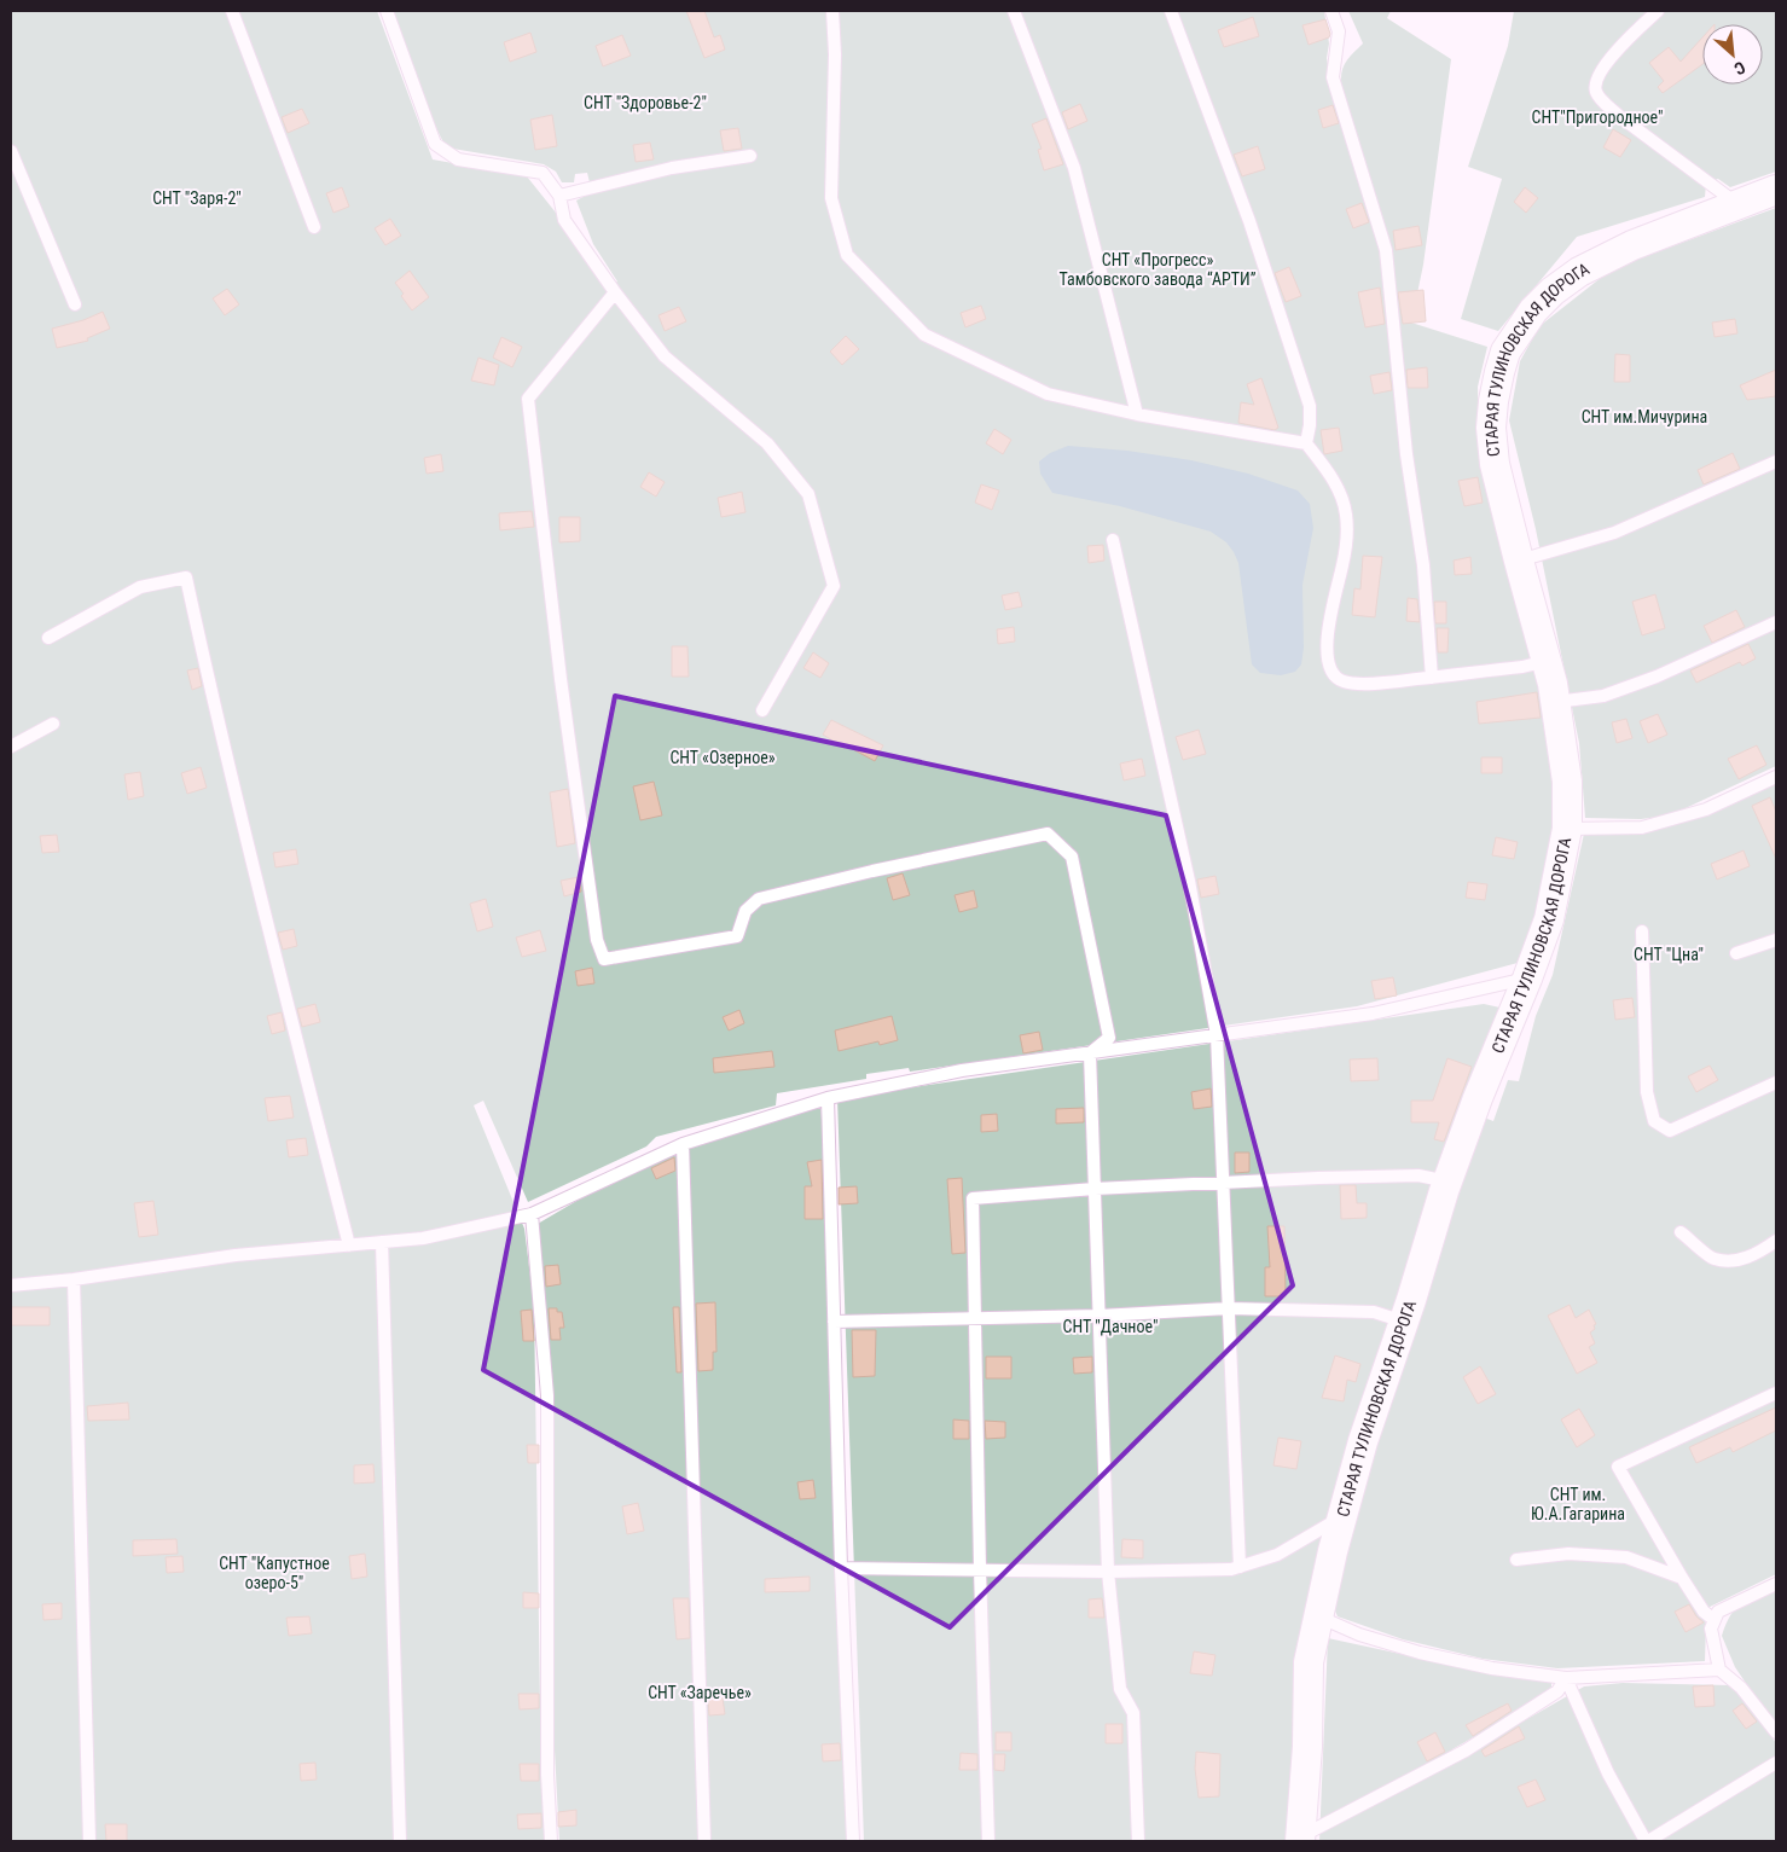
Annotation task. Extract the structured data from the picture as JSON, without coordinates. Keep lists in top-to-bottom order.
{
  "streets": {
    "street": ["СТАРАЯ ТУЛИНОВСКАЯ ДОРОГА"]
  },
  "parks": [
    "СНТ \"Здоровье-2\"",
    "СНТ\"Пригородное\"",
    "СНТ \"Заря-2\"",
    "СНТ «Прогресс» Тамбовского завода “АРТИ”",
    "СНТ им.Мичурина",
    "СНТ «Озерное»",
    "СНТ \"Цна\"",
    "СНТ \"Дачное\"",
    "СНТ им. Ю.А.Гагарина",
    "СНТ \"Капустное озеро-5\"",
    "СНТ «Заречье»"
  ],
  "north": "bottom right"
}
